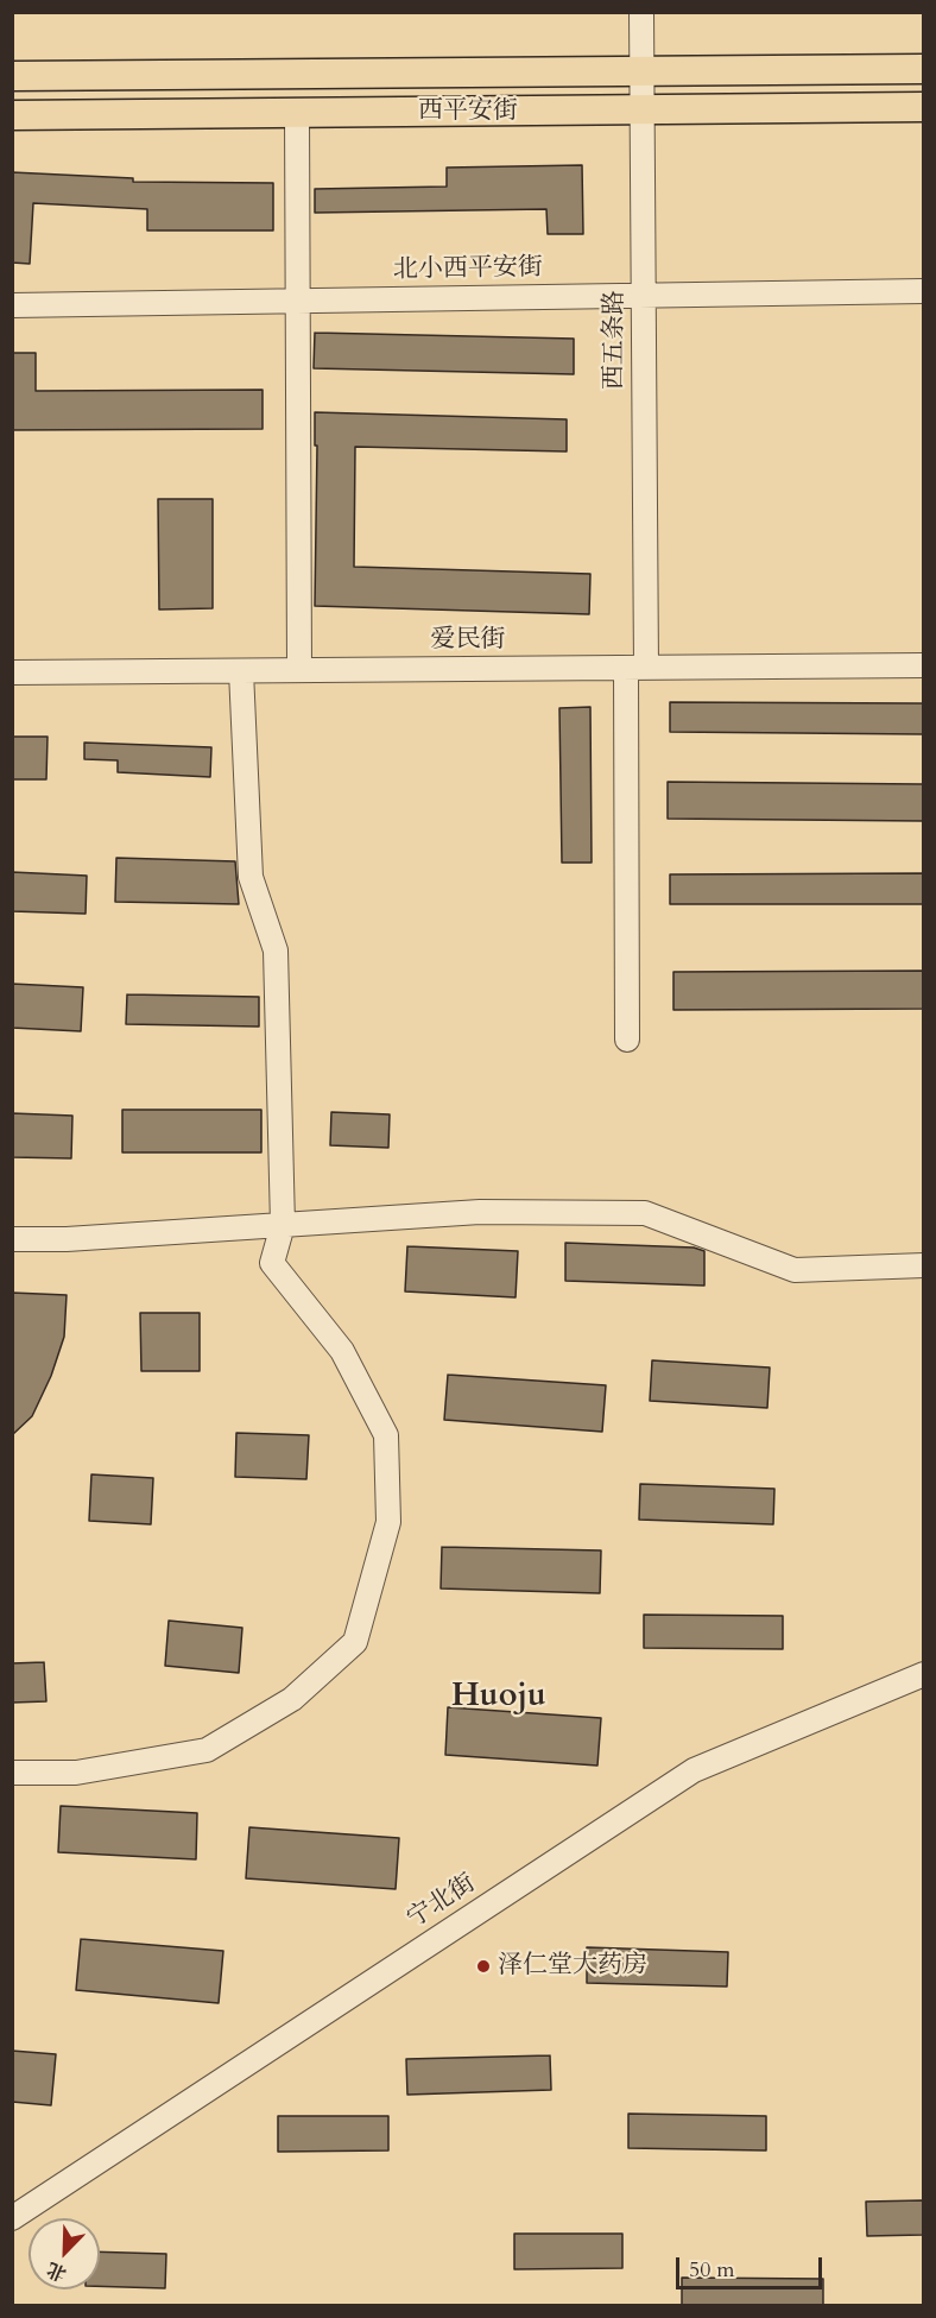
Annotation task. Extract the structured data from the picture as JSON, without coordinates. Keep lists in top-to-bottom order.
{
  "streets": {
    "main road": ["西平安街"],
    "street": [
      "北小西平安街",
      "西五条路",
      "爱民街",
      "宁北街"
    ]
  },
  "crossings": [
    ["西平安街", "西五条路"],
    ["北小西平安街", "西五条路"],
    ["西五条路", "爱民街"]
  ],
  "districts": ["Huoju"],
  "places": ["泽仁堂大药房"],
  "scale_bar": "50 m",
  "north": "bottom left"
}
